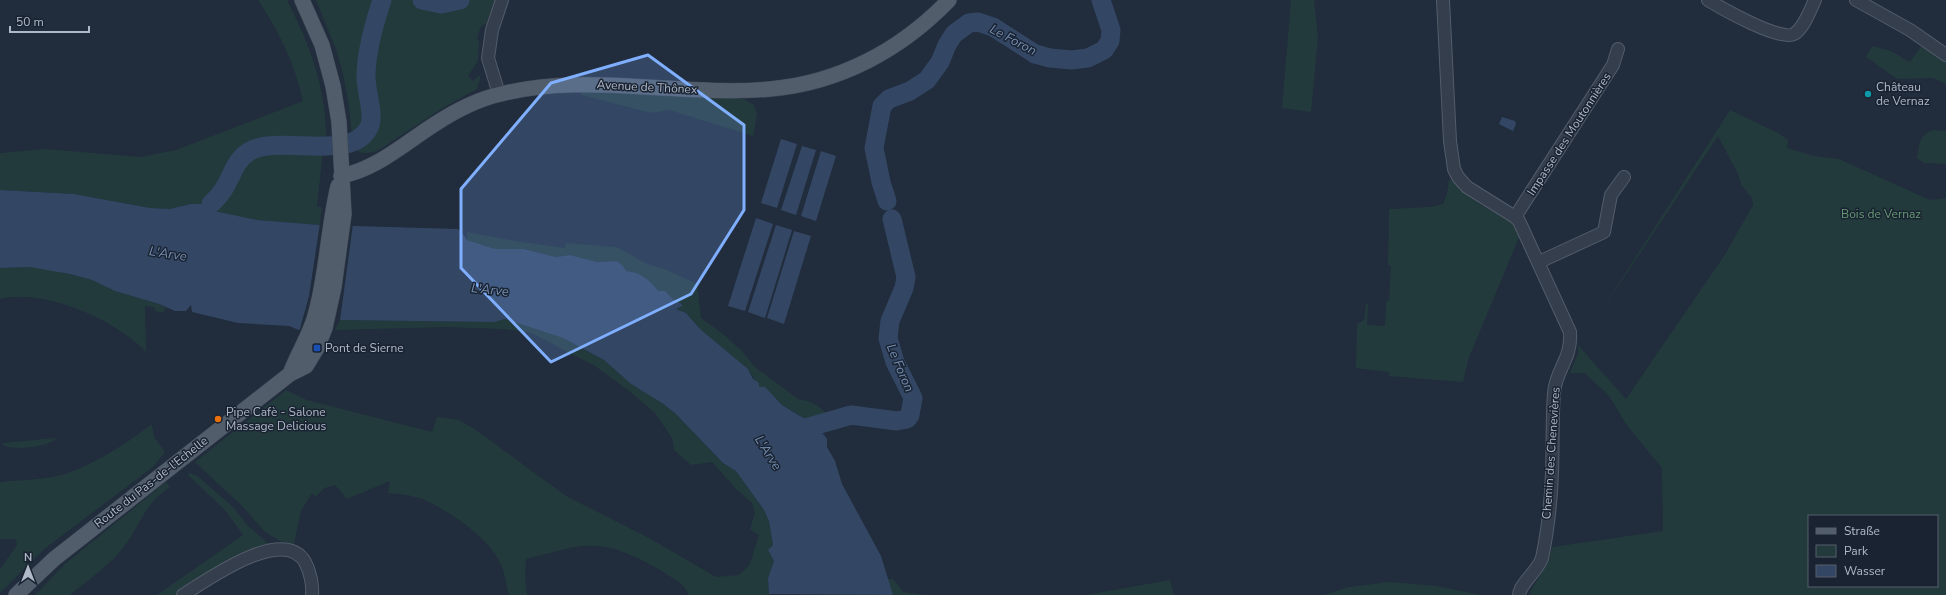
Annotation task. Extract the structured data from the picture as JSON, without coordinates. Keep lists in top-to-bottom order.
{
  "streets": {
    "main road": ["Avenue de Thônex", "Route du Pas-de-l'Echelle"],
    "street": ["Impasse des Moutonnières", "Chemin des Chenevières"]
  },
  "water": ["Le Foron", "L'Arve"],
  "parks": ["Bois de Vernaz"],
  "places": {
    "other": ["Château de Vernaz", "Pipe Cafè - Salone Massage Delicious"],
    "transit": ["Pont de Sierne"]
  },
  "legend": ["Straße", "Park", "Wasser"],
  "scale_bar": "50 m",
  "north": "top"
}
